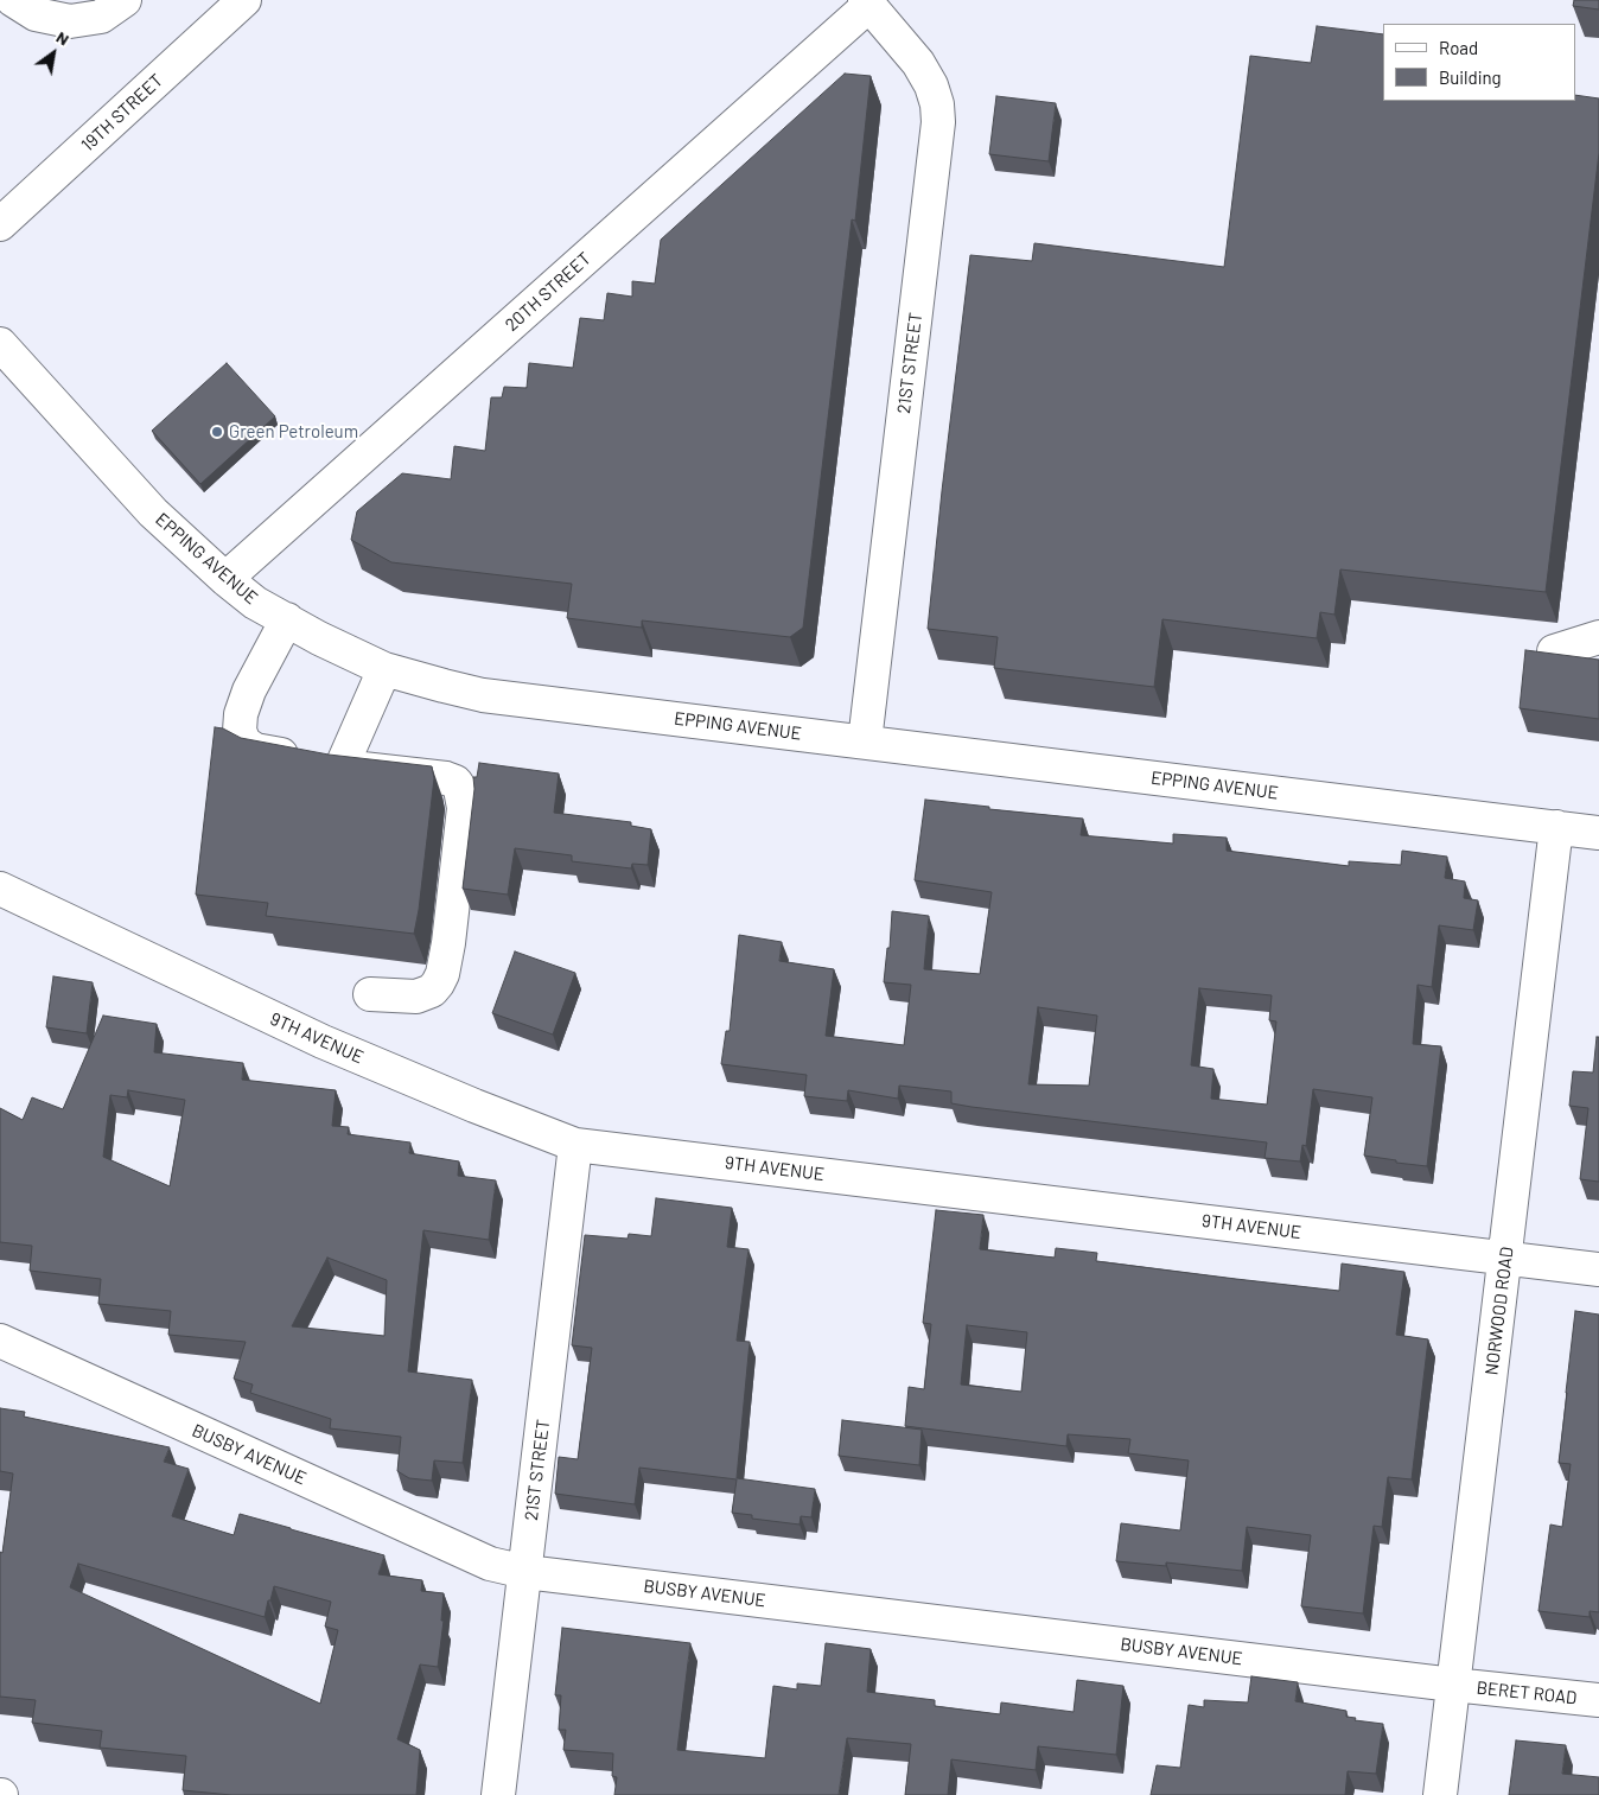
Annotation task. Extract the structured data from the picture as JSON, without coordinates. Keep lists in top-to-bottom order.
{
  "streets": {
    "street": [
      "19TH STREET",
      "20TH STREET",
      "21ST STREET",
      "EPPING AVENUE",
      "9TH AVENUE",
      "NORWOOD ROAD",
      "BUSBY AVENUE",
      "BERET ROAD"
    ]
  },
  "crossings": [
    ["20TH STREET", "21ST STREET"],
    ["20TH STREET", "EPPING AVENUE"],
    ["21ST STREET", "EPPING AVENUE"],
    ["21ST STREET", "9TH AVENUE"],
    ["21ST STREET", "BUSBY AVENUE"],
    ["EPPING AVENUE", "NORWOOD ROAD"],
    ["9TH AVENUE", "NORWOOD ROAD"],
    ["NORWOOD ROAD", "BUSBY AVENUE"],
    ["NORWOOD ROAD", "BERET ROAD"],
    ["BUSBY AVENUE", "BERET ROAD"]
  ],
  "places": ["Green Petroleum"],
  "legend": ["Road", "Building"],
  "north": "top right"
}
